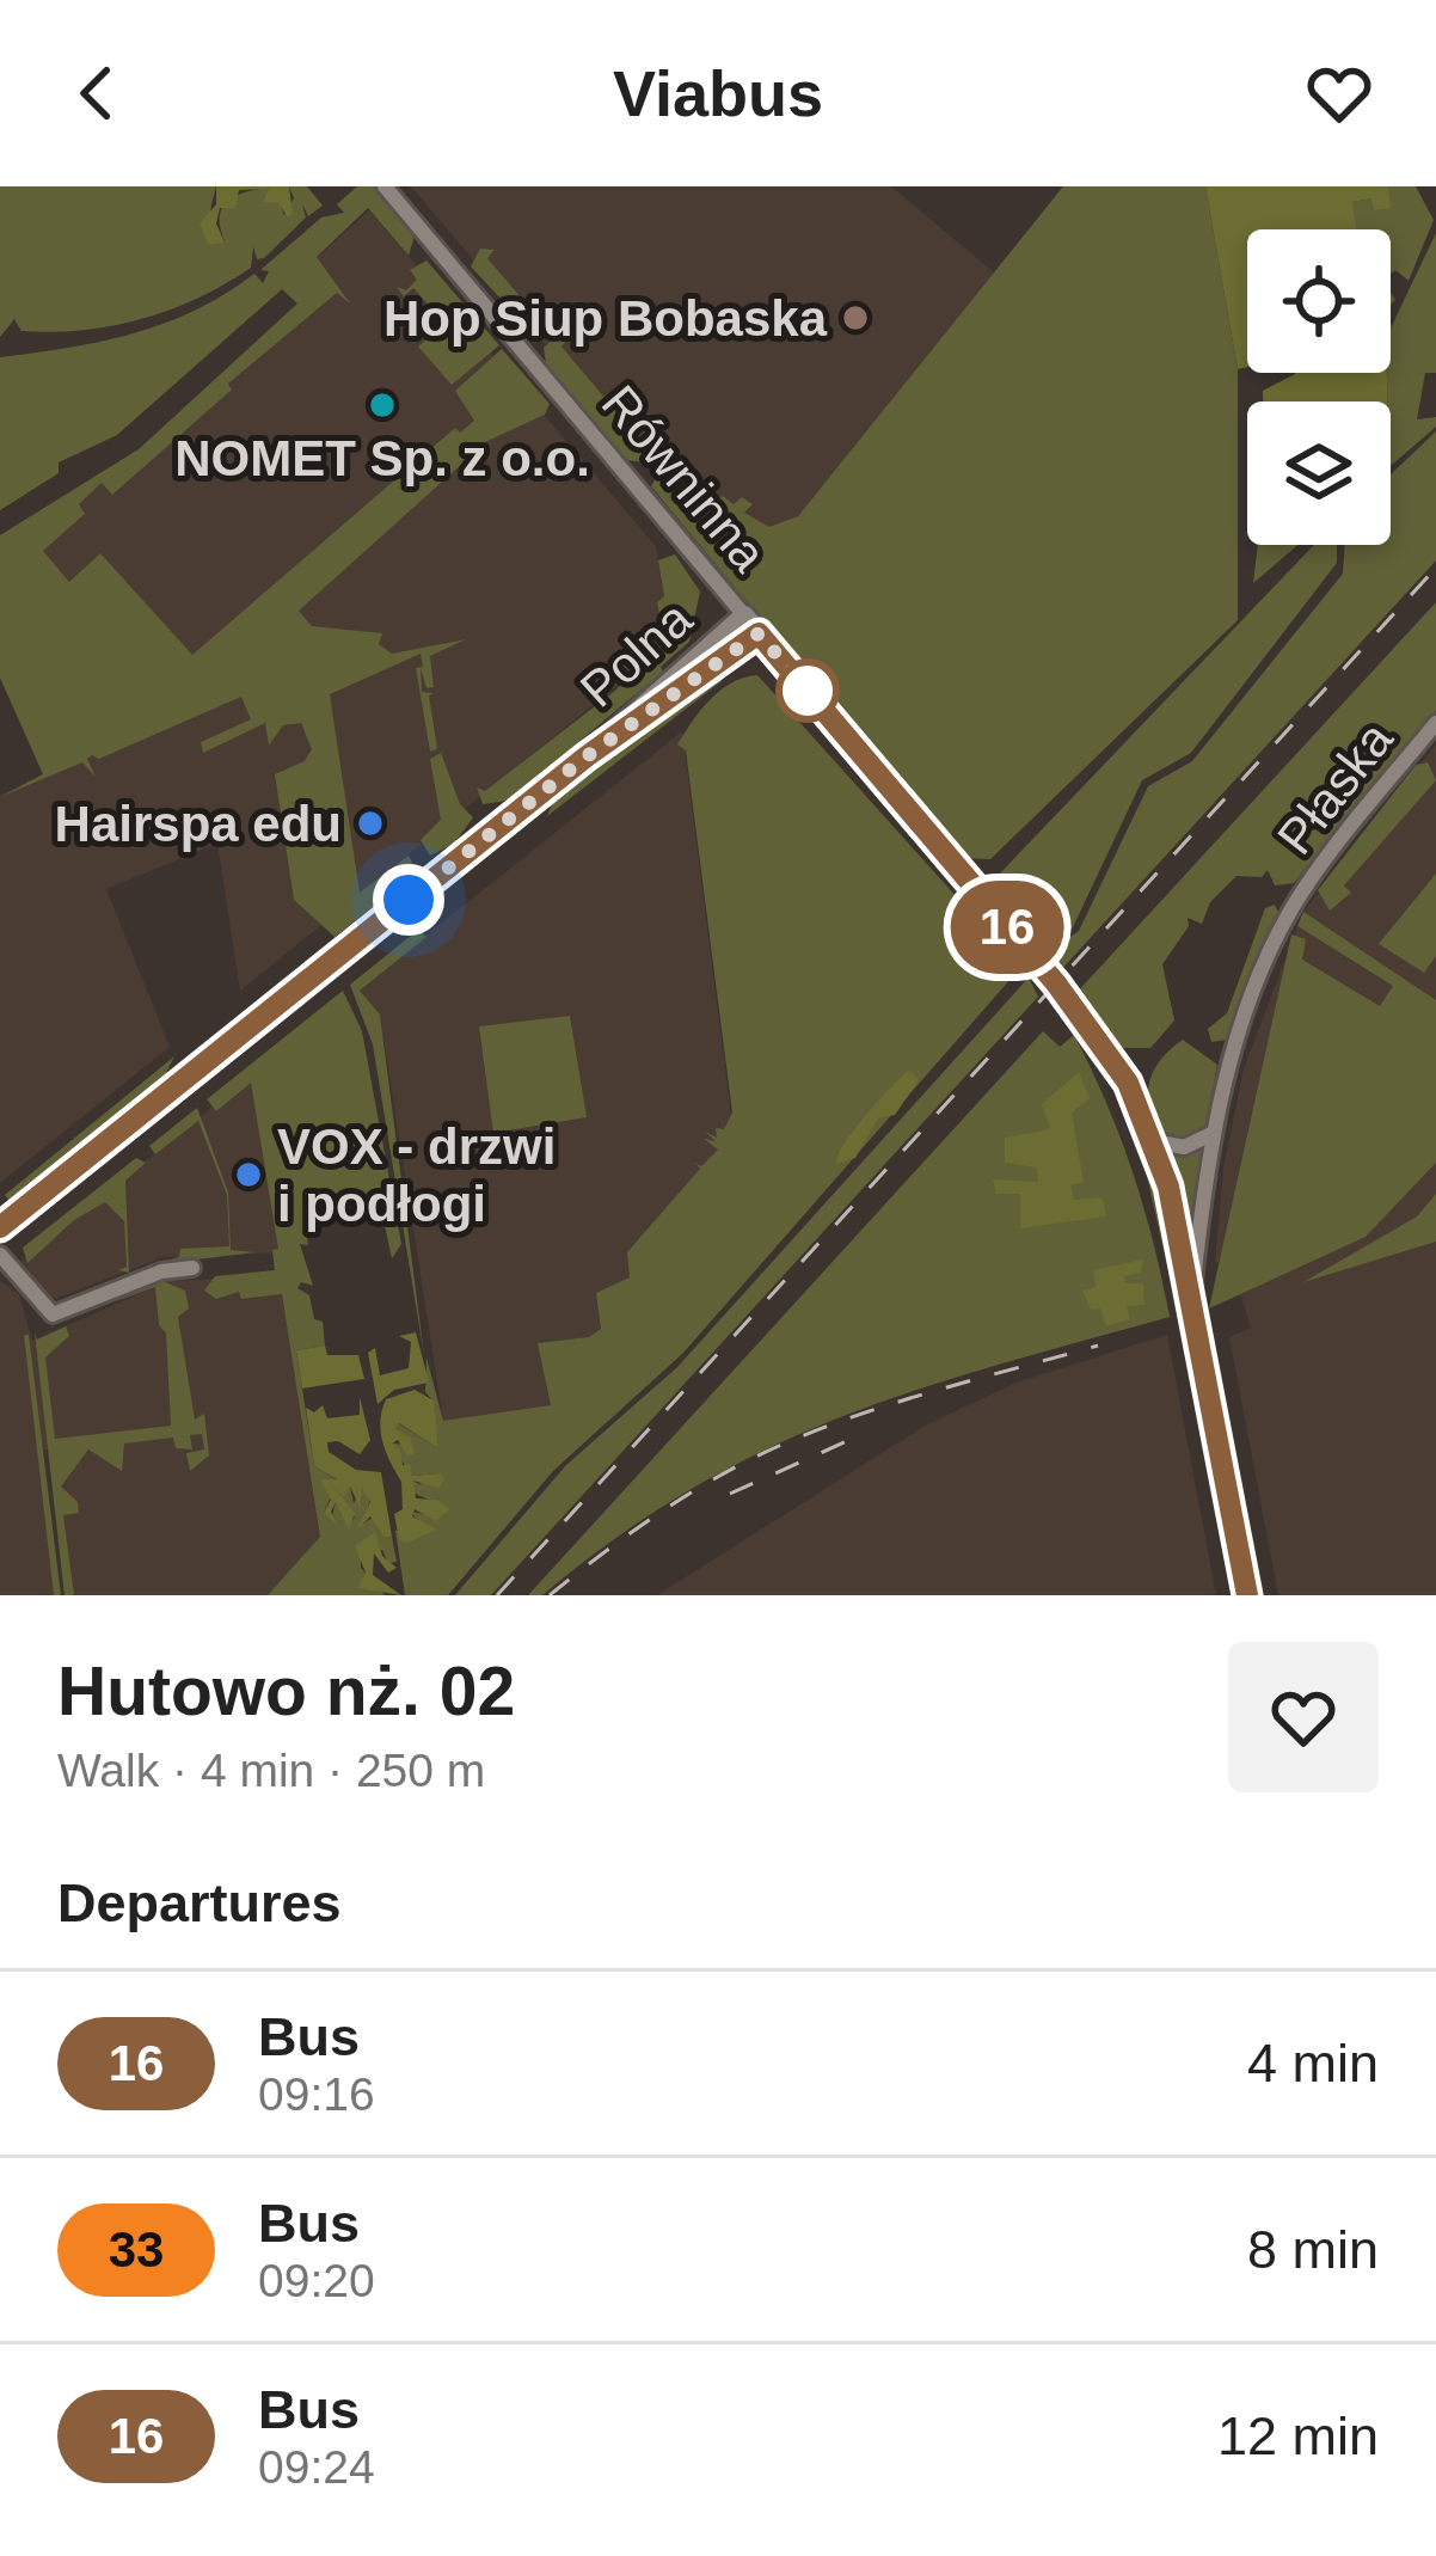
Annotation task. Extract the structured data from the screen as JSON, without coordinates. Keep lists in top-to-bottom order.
{
  "streets": {
    "street": ["Równinna", "Polna", "Płaska"]
  },
  "crossings": [
    ["Równinna", "Polna"],
    ["Równinna", "Płaska"]
  ],
  "places": [
    "Hop Siup Bobaska",
    "NOMET Sp. z o.o.",
    "Hairspa edu",
    "VOX - drzwi i podłogi"
  ],
  "lines": ["bus line 16"],
  "page": {
    "header": "Viabus",
    "on_map": "16",
    "heading": [
      ["Hutowo nż. 02", "Walk · 4 min · 250 m"],
      "Departures"
    ],
    "list": [
      {
        "mark": "16",
        "name": "Bus",
        "note": "09:16",
        "value": "4 min"
      },
      {
        "mark": "33",
        "name": "Bus",
        "note": "09:20",
        "value": "8 min"
      },
      {
        "mark": "16",
        "name": "Bus",
        "note": "09:24",
        "value": "12 min"
      }
    ]
  }
}
